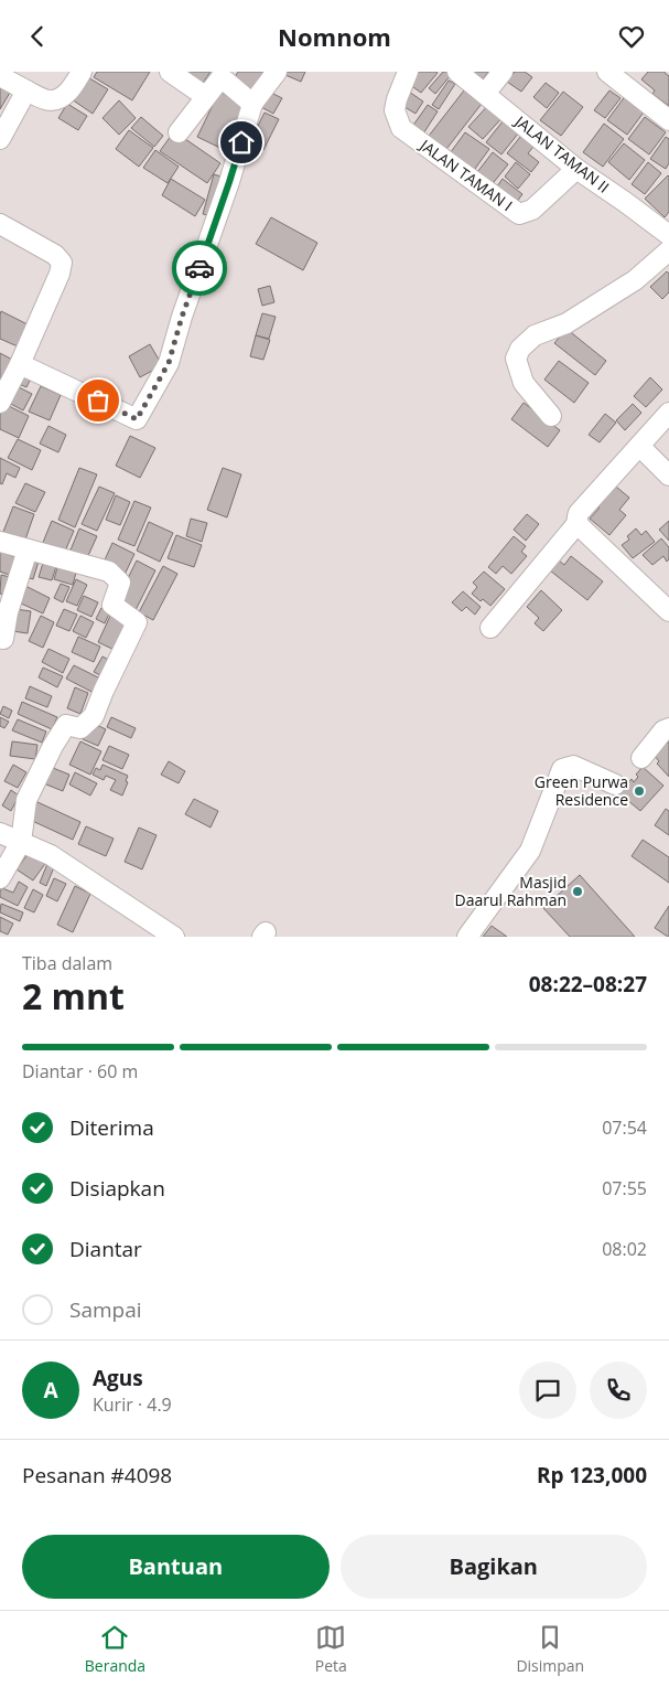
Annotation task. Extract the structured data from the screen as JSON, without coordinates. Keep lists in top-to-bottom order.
{
  "streets": {
    "street": ["JALAN TAMAN II", "JALAN TAMAN I"]
  },
  "crossings": [
    ["JALAN TAMAN II", "JALAN TAMAN I"]
  ],
  "places": ["Green Purwa Residence", "Masjid Daarul Rahman"],
  "page": {
    "header": "Nomnom",
    "heading": ["2 mnt", "Tiba dalam", "08:22–08:27"],
    "panel": [
      "Agus",
      "Kurir · 4.9",
      "Pesanan #4098",
      "Rp 123,000"
    ],
    "bar": "Diantar · 60 m",
    "list": [
      ["Diterima", "07:54"],
      ["Disiapkan", "07:55"],
      ["Diantar", "08:02"],
      "Sampai"
    ],
    "round": "A",
    "buttons": ["Bantuan", "Bagikan"],
    "tabs": ["Beranda", "Peta", "Disimpan"]
  }
}
